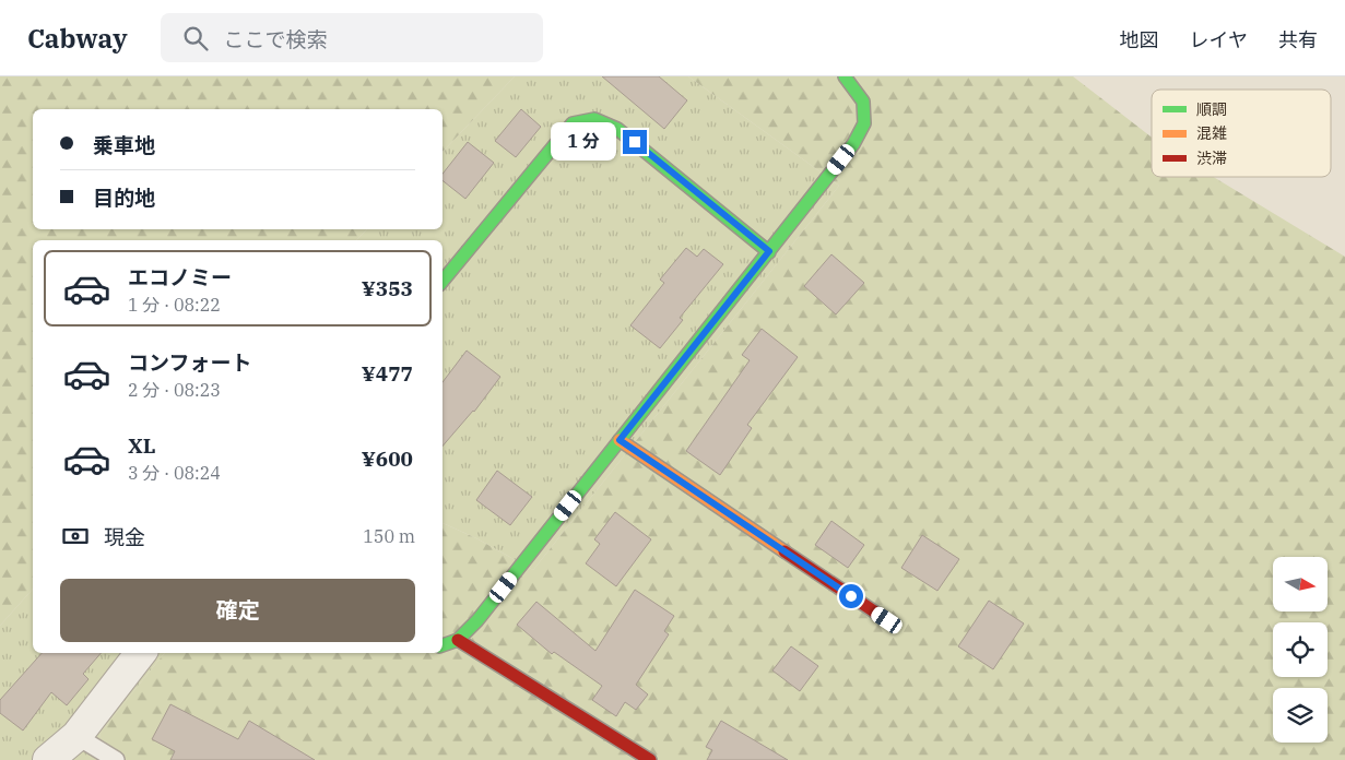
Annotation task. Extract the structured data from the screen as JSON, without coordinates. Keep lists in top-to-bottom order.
{
  "legend": ["順調", "混雑", "渋滞"],
  "north": "right",
  "page": {
    "header": "Cabway",
    "search": "ここで検索",
    "nav": ["地図", "レイヤ", "共有"],
    "banner": ["乗車地", "目的地"],
    "bubble": "1 分",
    "list": [
      {
        "name": "エコノミー",
        "note": "1 分 · 08:22",
        "value": "¥353"
      },
      {
        "name": "コンフォート",
        "note": "2 分 · 08:23",
        "value": "¥477"
      },
      {
        "name": "XL",
        "note": "3 分 · 08:24",
        "value": "¥600"
      }
    ],
    "pay": ["現金", "150 m"],
    "buttons": "確定"
  }
}
